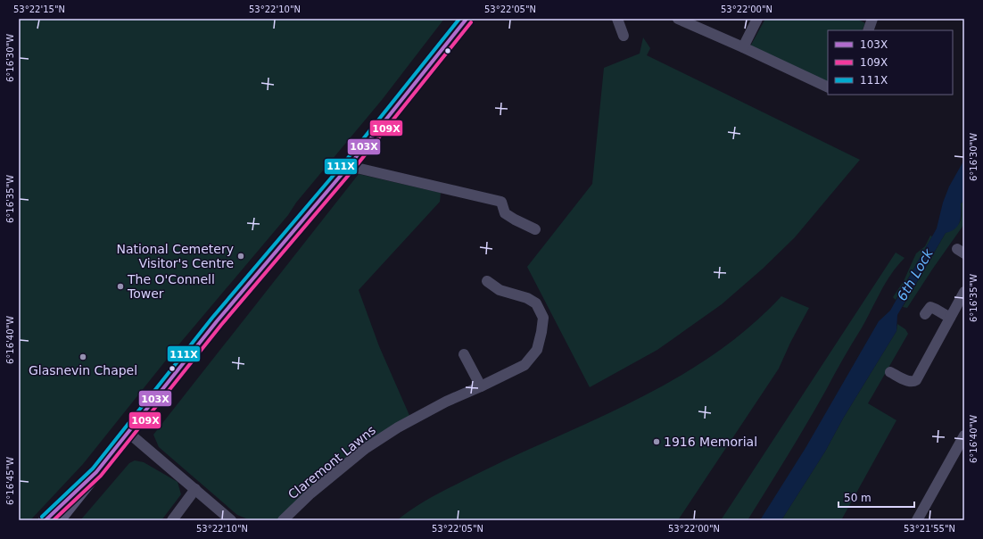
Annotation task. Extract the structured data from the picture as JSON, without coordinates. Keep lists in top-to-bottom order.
{
  "streets": {
    "street": ["Claremont Lawns"]
  },
  "water": ["6th Lock"],
  "places": [
    "National Cemetery Visitor's Centre",
    "The O'Connell Tower",
    "Glasnevin Chapel",
    "1916 Memorial"
  ],
  "lines": ["transit line 103X", "transit line 111X", "transit line 109X"],
  "legend": ["103X", "109X", "111X"],
  "scale_bar": "50 m",
  "coordinates": [
    "53°22'15\"N",
    "53°22'10\"N",
    "53°22'05\"N",
    "53°22'00\"N",
    "6°16'30\"W",
    "6°16'35\"W",
    "6°16'40\"W",
    "6°16'45\"W",
    "53°21'55\"N"
  ]
}
